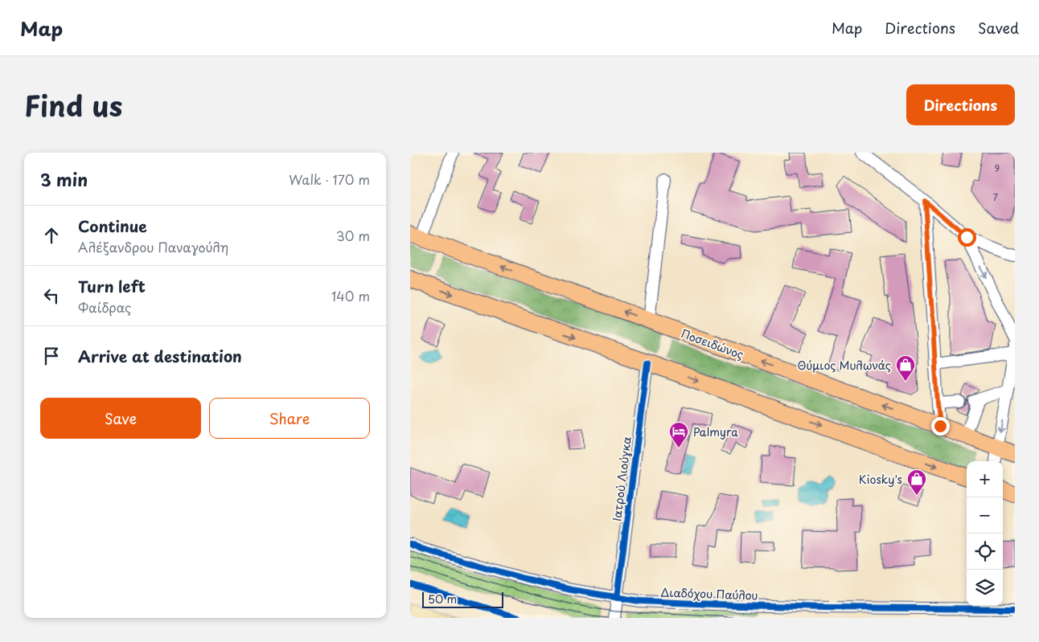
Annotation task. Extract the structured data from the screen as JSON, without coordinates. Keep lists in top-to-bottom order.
{
  "streets": {
    "highway": ["Ποσειδώνος"],
    "street": ["Ιατρού Λιούγκα", "Διαδόχου Παύλου"]
  },
  "crossings": [
    ["Ιατρού Λιούγκα", "Διαδόχου Παύλου"]
  ],
  "places": {
    "shop": ["Θύμιος Μυλωνάς", "Kiosky's"],
    "hotel": ["Palmyra"]
  },
  "house_numbers": ["9", "7"],
  "scale_bar": "50 m",
  "page": {
    "header": "Map",
    "nav": ["Map", "Directions", "Saved"],
    "title": "Find us",
    "buttons": [
      "Directions",
      ["Save", "Share"]
    ],
    "heading": ["3 min", "Walk · 170 m"],
    "list": [
      ["Continue", "Αλέξανδρου Παναγούλη", "30 m"],
      ["Turn left", "Φαίδρας", "140 m"],
      "Arrive at destination"
    ],
    "map_buttons": ["+", "−"],
    "scale": "50 m"
  }
}
